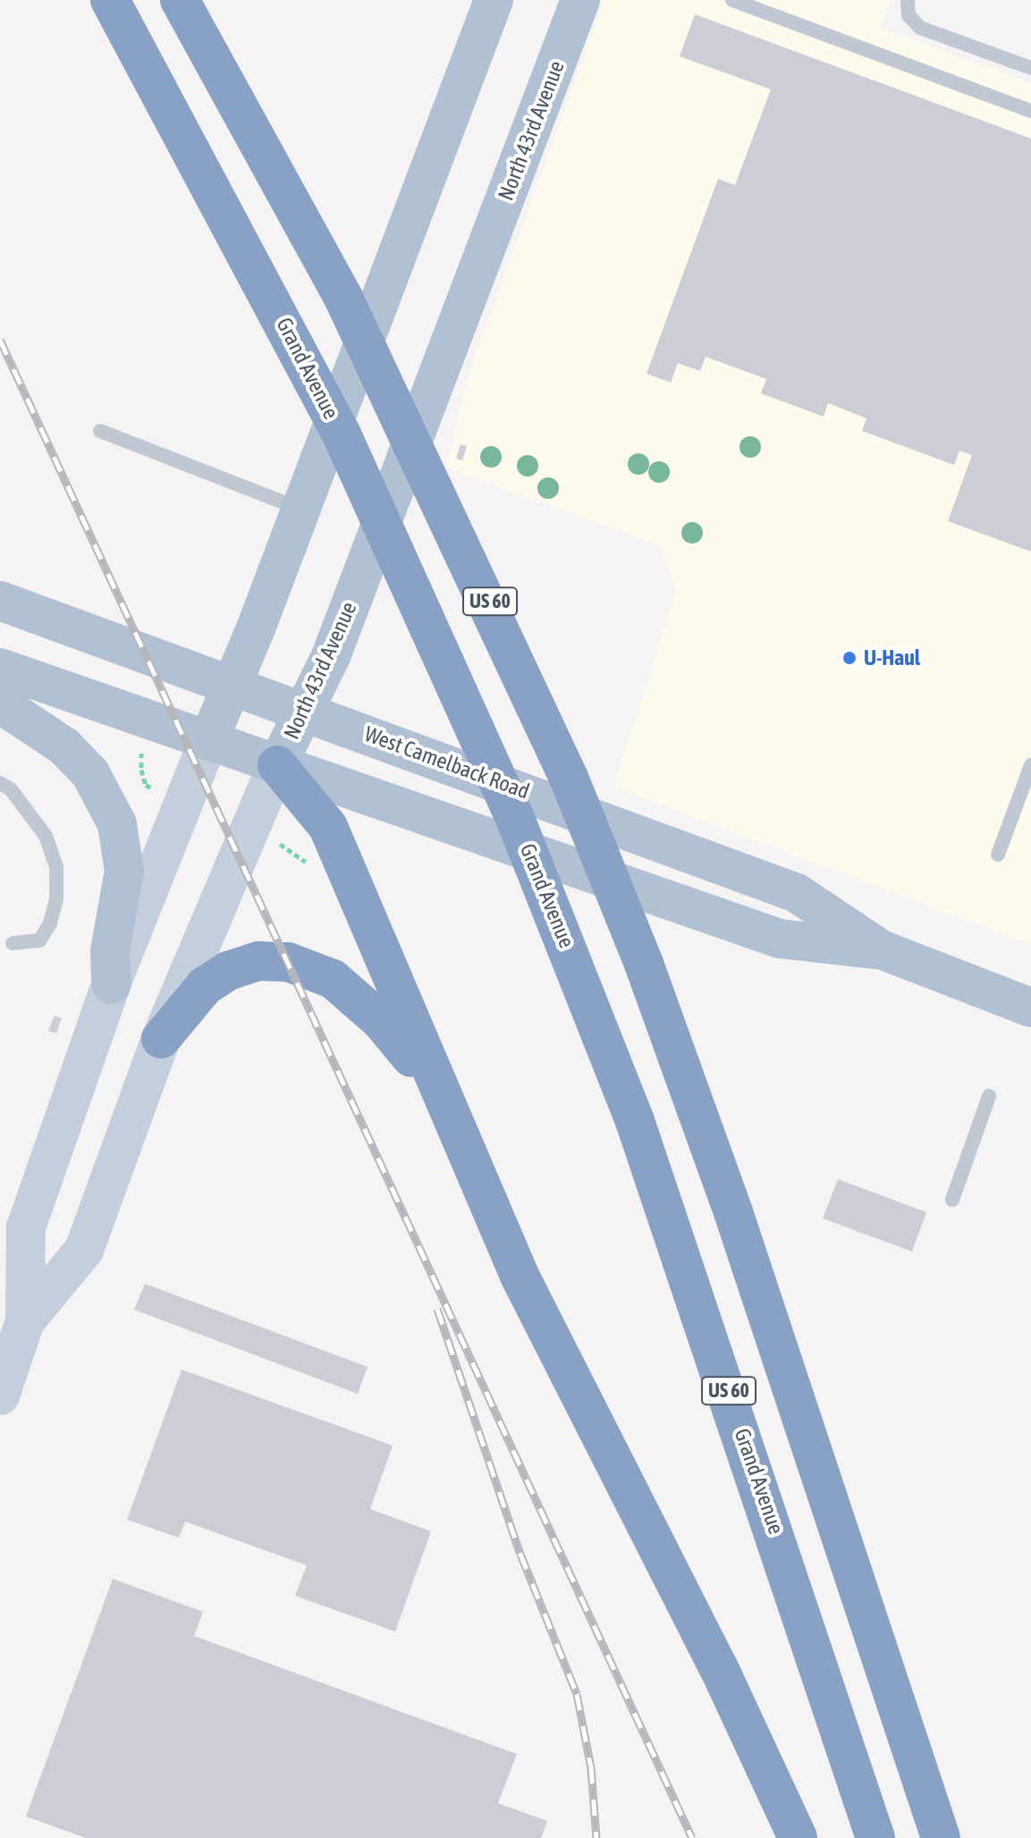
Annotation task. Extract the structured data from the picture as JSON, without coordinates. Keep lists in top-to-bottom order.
{
  "streets": {
    "highway": ["Grand Avenue", "US 60"],
    "main road": ["North 43rd Avenue", "West Camelback Road"]
  },
  "crossings": [
    ["North 43rd Avenue", "West Camelback Road"]
  ],
  "places": ["U-Haul"]
}
